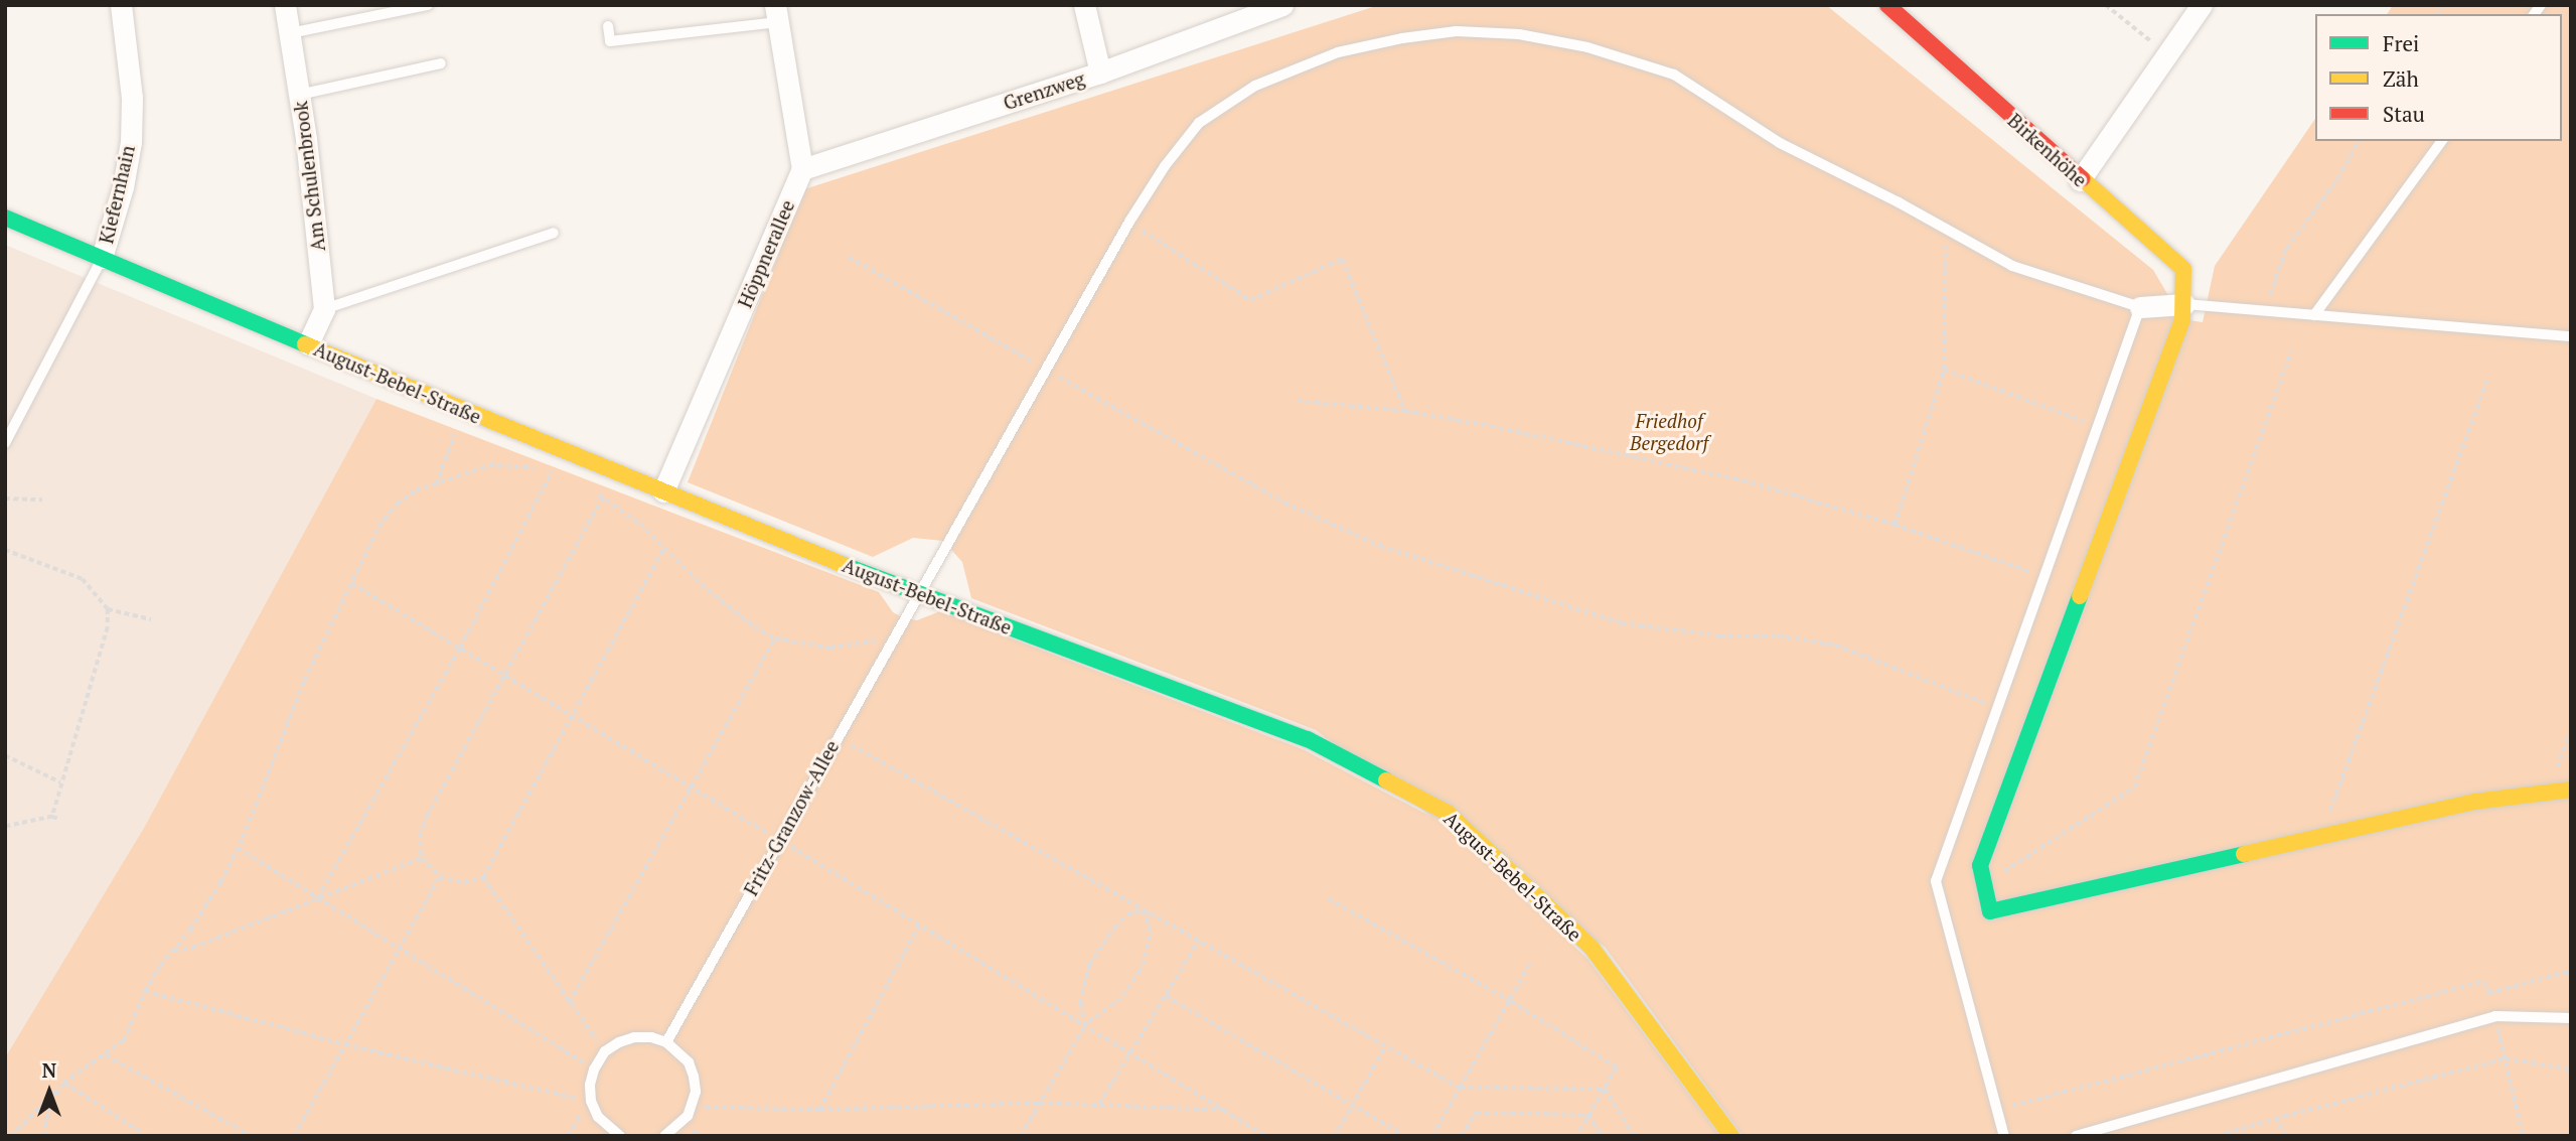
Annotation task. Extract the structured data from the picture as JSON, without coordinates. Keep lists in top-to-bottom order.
{
  "streets": {
    "street": [
      "Grenzweg",
      "Birkenhöhe",
      "Am Schulenbrook",
      "Kiefernhain",
      "Höppnerallee",
      "August-Bebel-Straße"
    ],
    "lane": ["Fritz-Granzow-Allee"]
  },
  "crossings": [
    ["Grenzweg", "Höppnerallee"],
    ["Kiefernhain", "August-Bebel-Straße"],
    ["Höppnerallee", "August-Bebel-Straße"],
    ["August-Bebel-Straße", "Fritz-Granzow-Allee"]
  ],
  "parks": ["Friedhof Bergedorf"],
  "legend": ["Frei", "Zäh", "Stau"],
  "north": "top"
}
